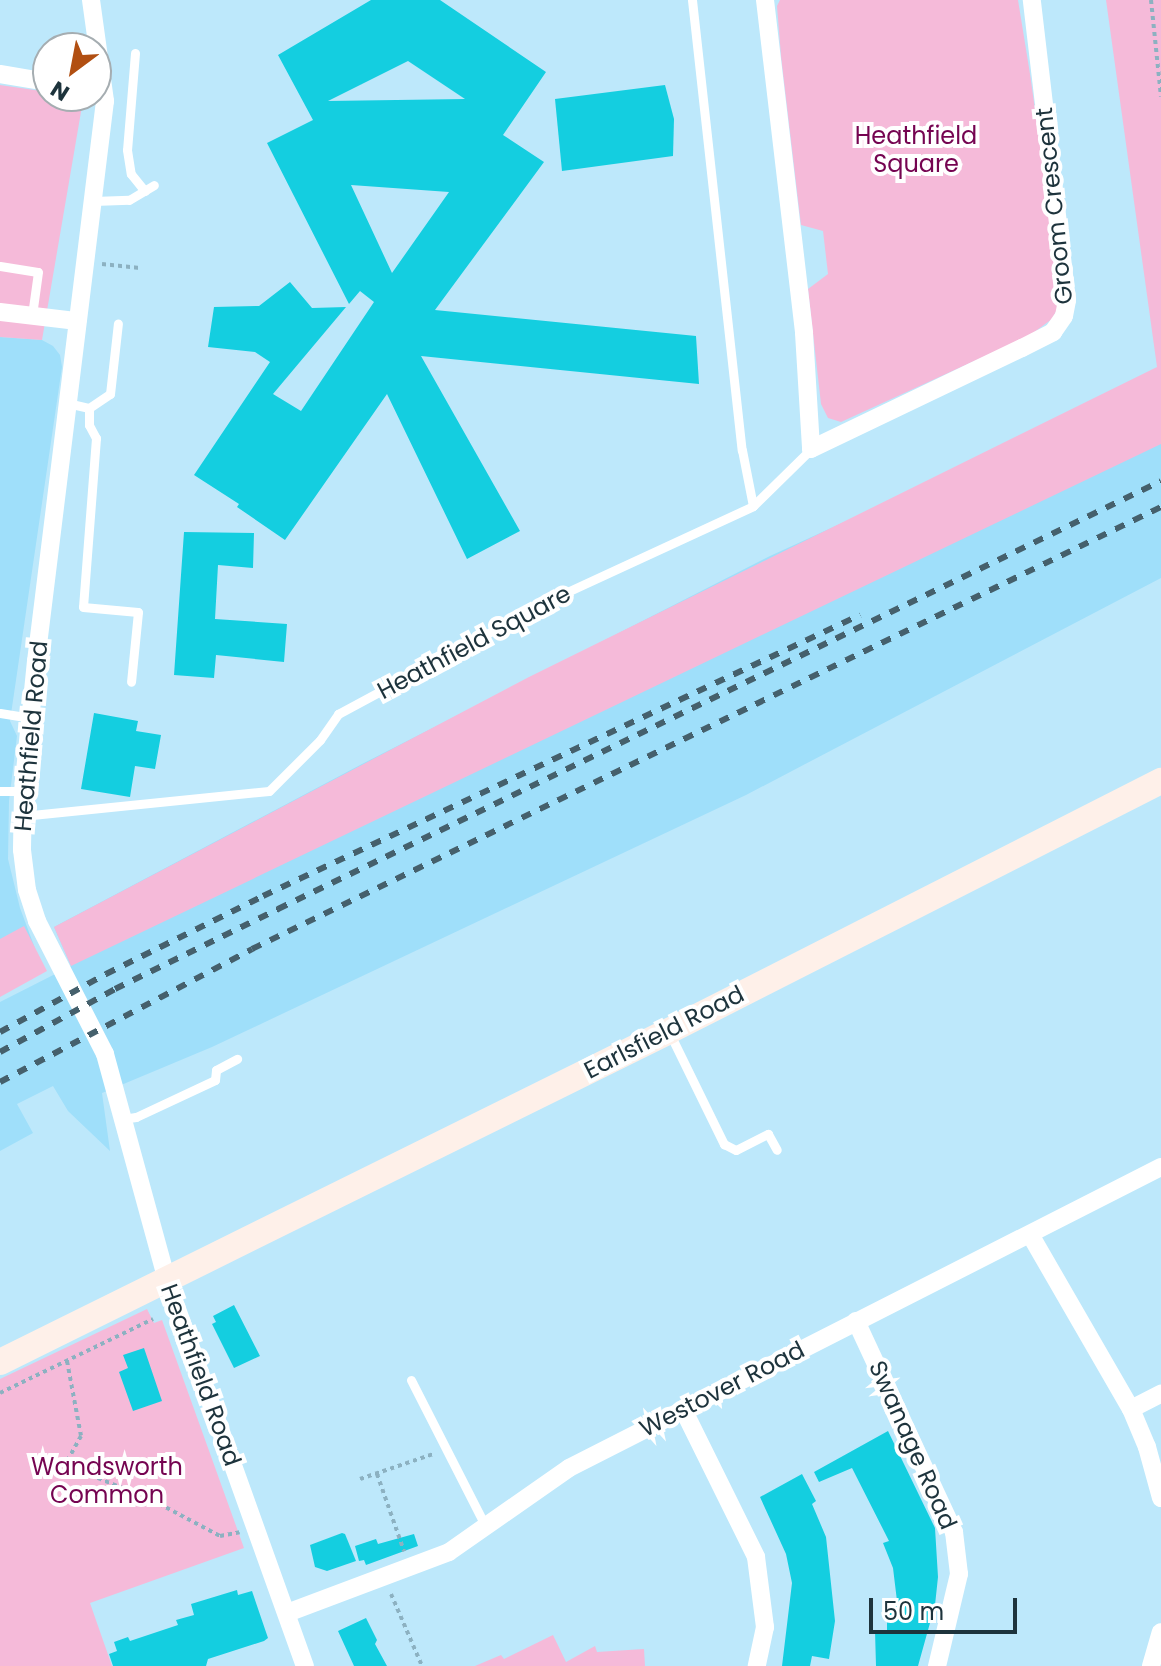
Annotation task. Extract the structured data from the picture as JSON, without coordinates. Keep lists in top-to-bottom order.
{
  "streets": {
    "main road": ["Earlsfield Road"],
    "street": [
      "Groom Crescent",
      "Heathfield Road",
      "Westover Road",
      "Swanage Road"
    ],
    "lane": ["Heathfield Square"]
  },
  "crossings": [
    ["Groom Crescent", "Heathfield Square"],
    ["Heathfield Square", "Heathfield Road"],
    ["Heathfield Road", "Earlsfield Road"],
    ["Heathfield Road", "Westover Road"],
    ["Westover Road", "Swanage Road"]
  ],
  "parks": ["Heathfield Square", "Wandsworth Common"],
  "scale_bar": "50 m",
  "north": "bottom left"
}
